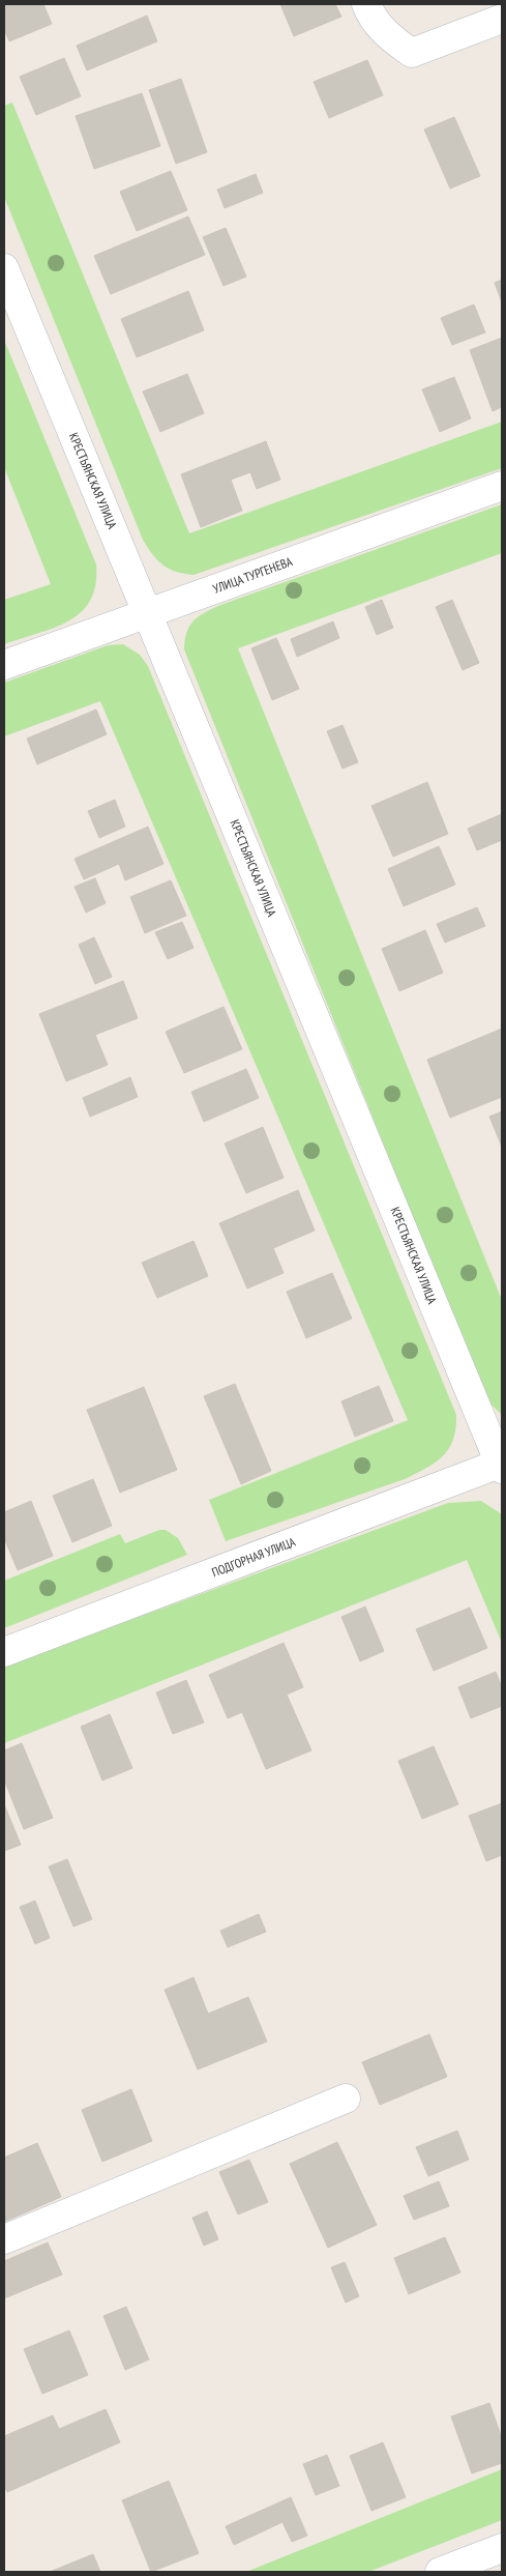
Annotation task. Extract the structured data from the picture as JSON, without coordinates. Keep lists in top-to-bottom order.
{
  "streets": {
    "street": ["КРЕСТЬЯНСКАЯ УЛИЦА", "УЛИЦА ТУРГЕНЕВА", "ПОДГОРНАЯ УЛИЦА"]
  },
  "crossings": [
    ["КРЕСТЬЯНСКАЯ УЛИЦА", "УЛИЦА ТУРГЕНЕВА"],
    ["КРЕСТЬЯНСКАЯ УЛИЦА", "ПОДГОРНАЯ УЛИЦА"]
  ]
}
